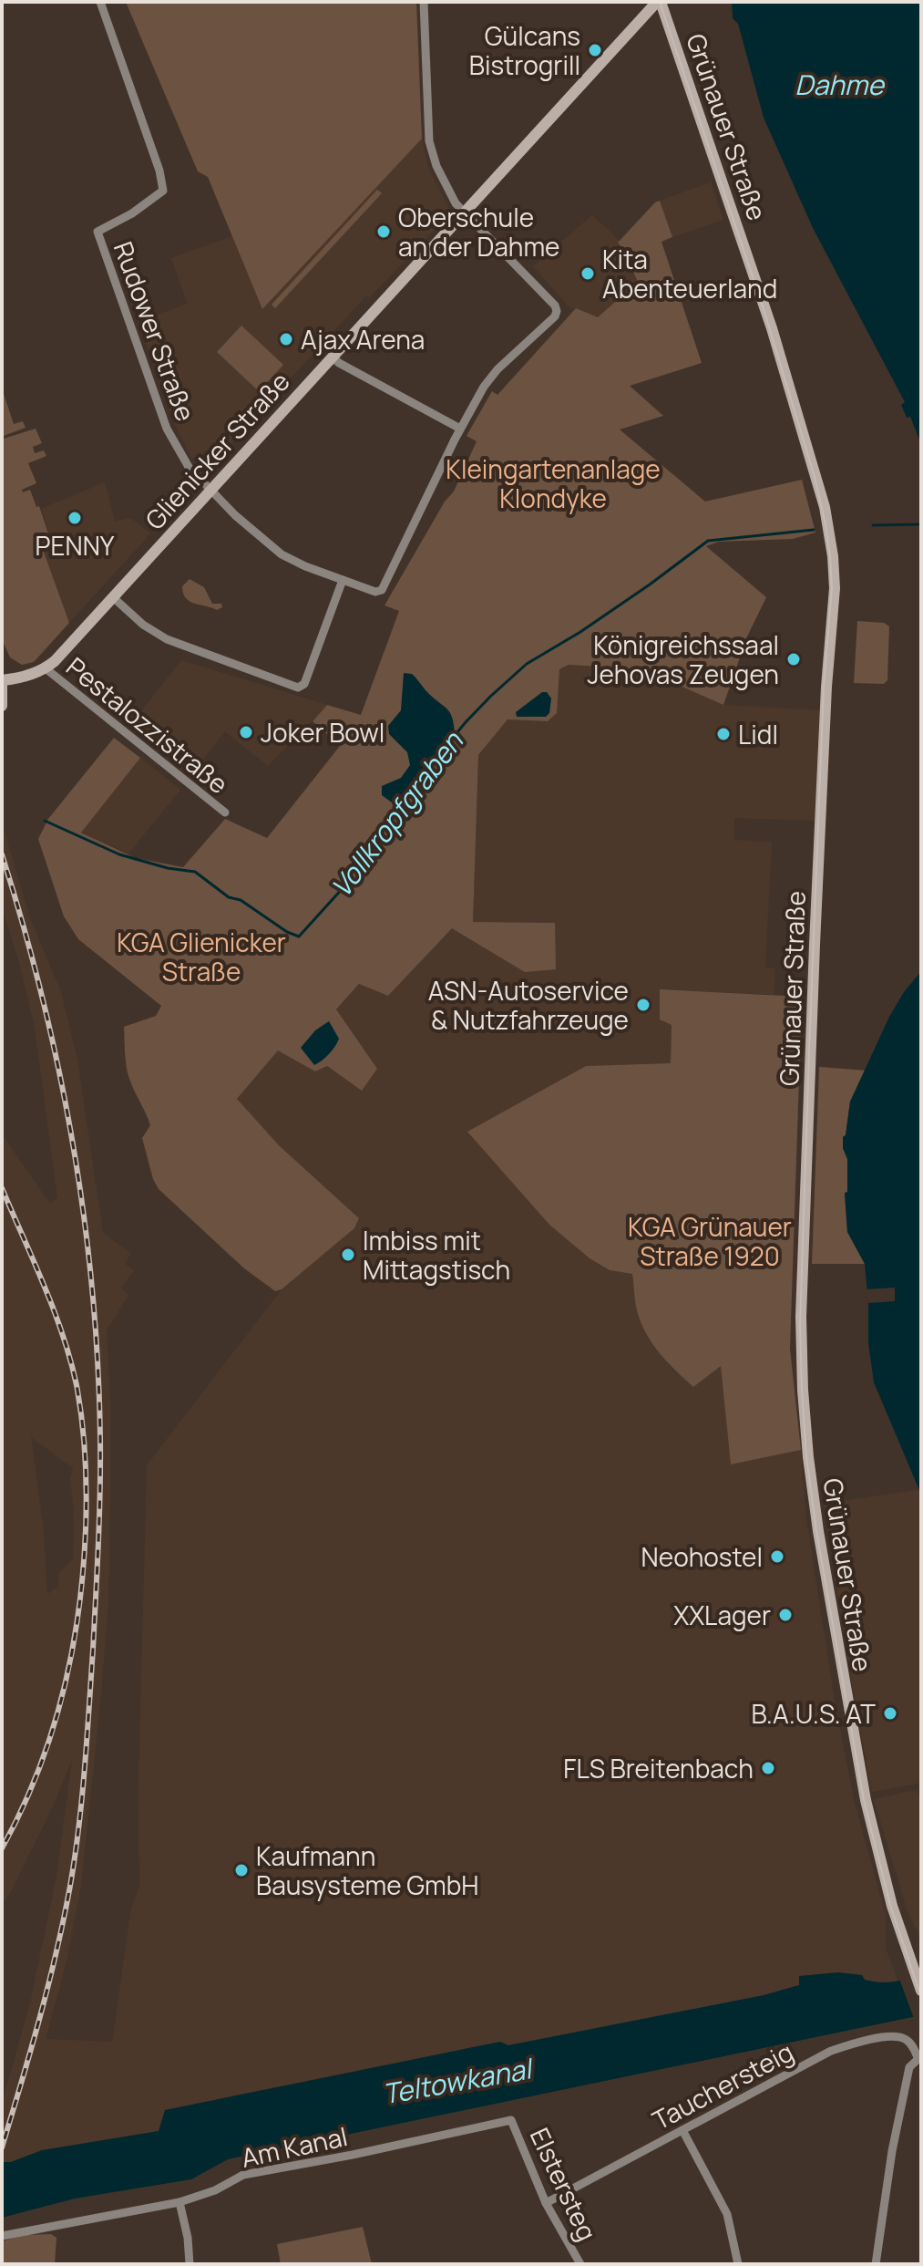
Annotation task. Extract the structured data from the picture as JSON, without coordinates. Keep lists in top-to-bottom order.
{
  "streets": {
    "main road": ["Grünauer Straße", "Glienicker Straße"],
    "street": [
      "Rudower Straße",
      "Pestalozzistraße",
      "Tauchersteig",
      "Am Kanal",
      "Elstersteg"
    ]
  },
  "crossings": [
    ["Grünauer Straße", "Glienicker Straße"],
    ["Rudower Straße", "Glienicker Straße"],
    ["Glienicker Straße", "Pestalozzistraße"],
    ["Tauchersteig", "Elstersteg"],
    ["Am Kanal", "Elstersteg"]
  ],
  "water": ["Dahme", "Vollkropfgraben", "Teltowkanal"],
  "parks": ["Kleingartenanlage Klondyke", "KGA Glienicker Straße", "KGA Grünauer Straße 1920"],
  "places": [
    "Gülcans Bistrogrill",
    "Oberschule an der Dahme",
    "Kita Abenteuerland",
    "Ajax Arena",
    "PENNY",
    "Königreichssaal Jehovas Zeugen",
    "Joker Bowl",
    "Lidl",
    "ASN-Autoservice & Nutzfahrzeuge",
    "Imbiss mit Mittagstisch",
    "Neohostel",
    "XXLager",
    "B.A.U.S. AT",
    "FLS Breitenbach",
    "Kaufmann Bausysteme GmbH"
  ]
}
